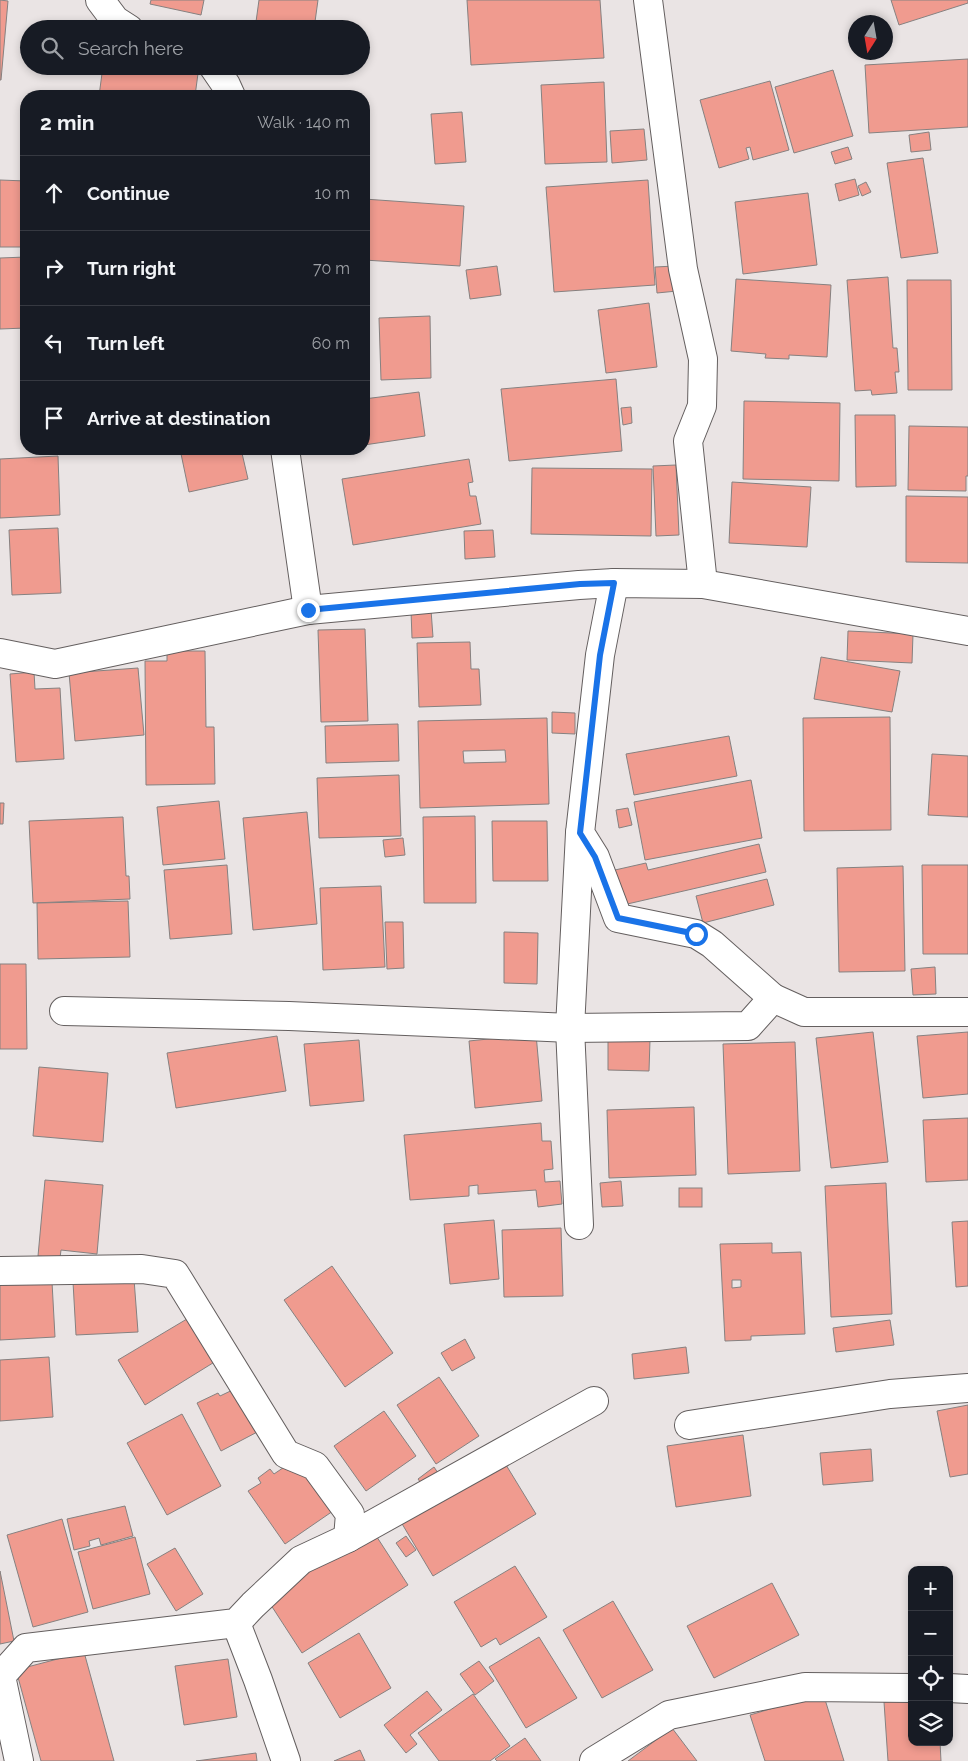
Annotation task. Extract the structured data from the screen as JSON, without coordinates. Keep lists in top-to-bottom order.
{
  "north": "bottom",
  "page": {
    "search": "Search here",
    "heading": ["2 min", "Walk · 140 m"],
    "list": [
      ["Continue", "10 m"],
      ["Turn right", "70 m"],
      ["Turn left", "60 m"],
      "Arrive at destination"
    ],
    "map_buttons": ["+", "−"]
  }
}
